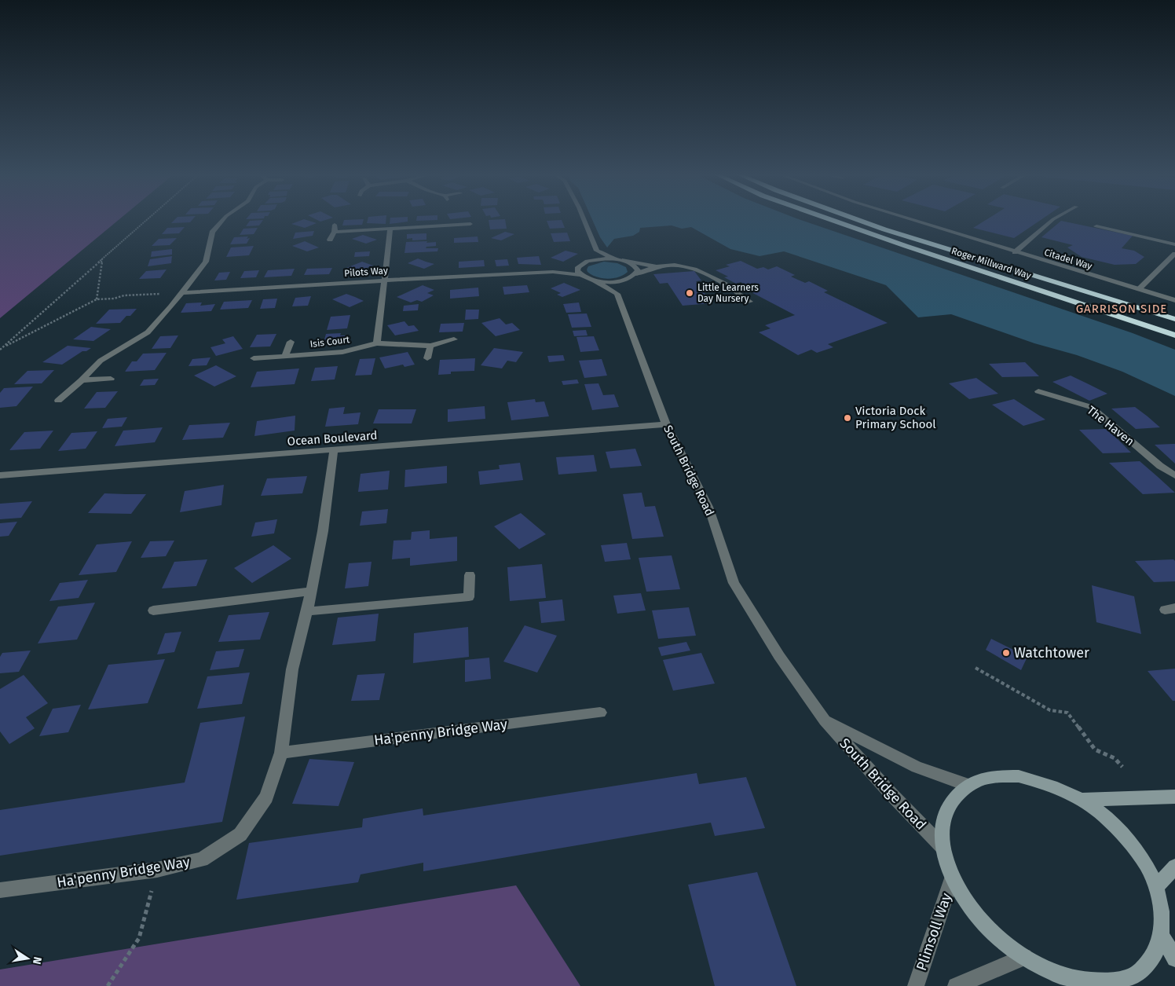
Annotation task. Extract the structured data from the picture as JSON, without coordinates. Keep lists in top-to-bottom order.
{
  "streets": {
    "highway": ["Roger Millward Way"],
    "street": [
      "Citadel Way",
      "Pilots Way",
      "Isis Court",
      "The Haven",
      "Ocean Boulevard",
      "South Bridge Road",
      "Ha'penny Bridge Way",
      "Plimsoll Way"
    ]
  },
  "crossings": [
    ["Ocean Boulevard", "South Bridge Road"],
    ["Ocean Boulevard", "Ha'penny Bridge Way"]
  ],
  "districts": ["GARRISON SIDE"],
  "places": ["Little Learners Day Nursery", "Victoria Dock Primary School", "Watchtower"],
  "north": "right"
}
